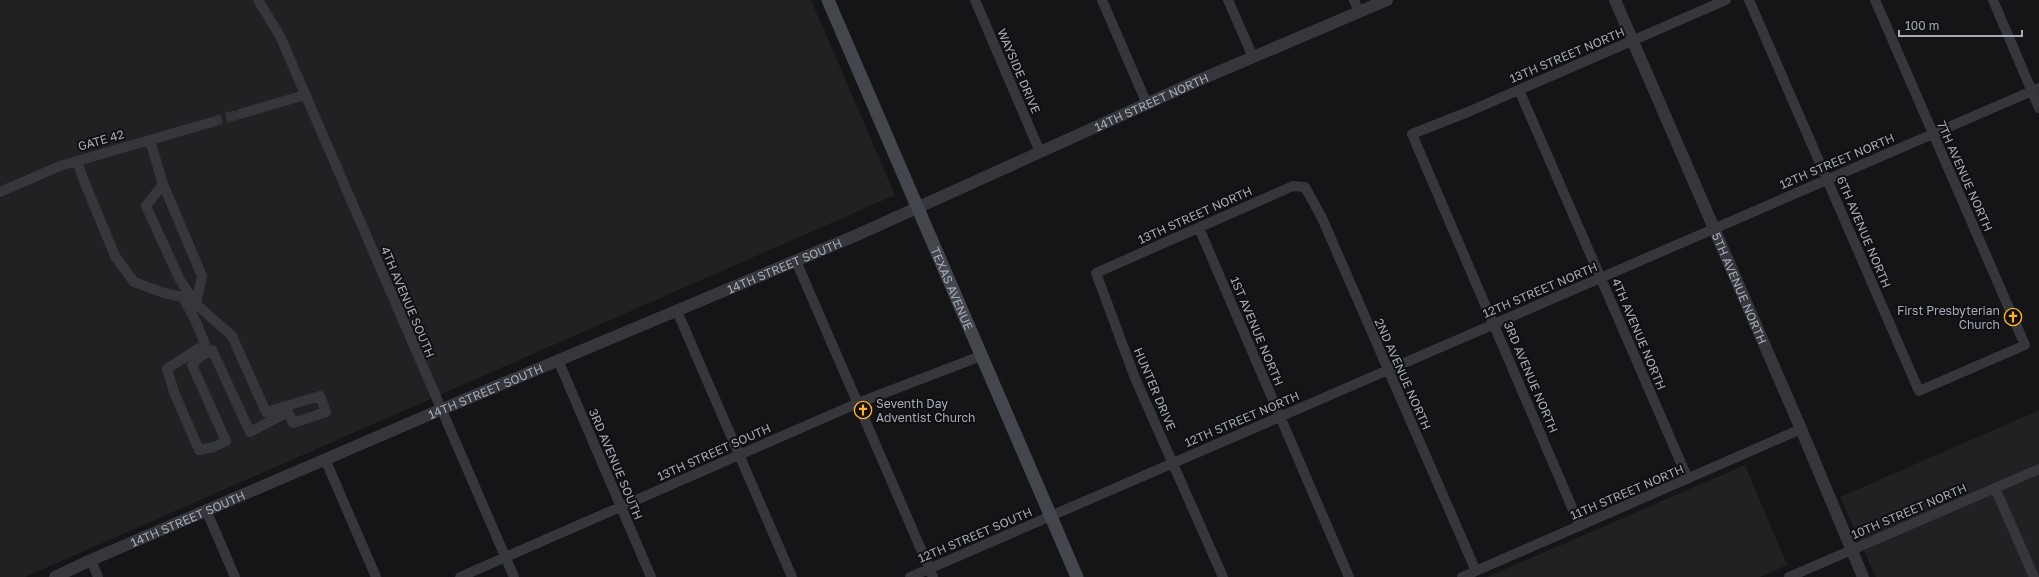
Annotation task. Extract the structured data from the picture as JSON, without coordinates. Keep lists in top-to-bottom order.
{
  "streets": {
    "main road": ["TEXAS AVENUE"],
    "street": [
      "13TH STREET NORTH",
      "WAYSIDE DRIVE",
      "14TH STREET NORTH",
      "GATE 42",
      "12TH STREET NORTH",
      "7TH AVENUE NORTH",
      "6TH AVENUE NORTH",
      "14TH STREET SOUTH",
      "5TH AVENUE NORTH",
      "4TH AVENUE SOUTH",
      "1ST AVENUE NORTH",
      "4TH AVENUE NORTH",
      "2ND AVENUE NORTH",
      "3RD AVENUE NORTH",
      "HUNTER DRIVE",
      "13TH STREET SOUTH",
      "3RD AVENUE SOUTH",
      "11TH STREET NORTH",
      "10TH STREET NORTH",
      "12TH STREET SOUTH"
    ]
  },
  "crossings": [
    ["13TH STREET NORTH", "5TH AVENUE NORTH"],
    ["13TH STREET NORTH", "1ST AVENUE NORTH"],
    ["13TH STREET NORTH", "4TH AVENUE NORTH"],
    ["13TH STREET NORTH", "2ND AVENUE NORTH"],
    ["13TH STREET NORTH", "3RD AVENUE NORTH"],
    ["13TH STREET NORTH", "HUNTER DRIVE"],
    ["WAYSIDE DRIVE", "14TH STREET NORTH"],
    ["14TH STREET NORTH", "14TH STREET SOUTH"],
    ["14TH STREET NORTH", "TEXAS AVENUE"],
    ["12TH STREET NORTH", "7TH AVENUE NORTH"],
    ["12TH STREET NORTH", "6TH AVENUE NORTH"],
    ["12TH STREET NORTH", "5TH AVENUE NORTH"],
    ["12TH STREET NORTH", "TEXAS AVENUE"],
    ["12TH STREET NORTH", "1ST AVENUE NORTH"],
    ["12TH STREET NORTH", "4TH AVENUE NORTH"],
    ["12TH STREET NORTH", "2ND AVENUE NORTH"],
    ["12TH STREET NORTH", "3RD AVENUE NORTH"],
    ["12TH STREET NORTH", "HUNTER DRIVE"],
    ["12TH STREET NORTH", "12TH STREET SOUTH"],
    ["7TH AVENUE NORTH", "6TH AVENUE NORTH"],
    ["14TH STREET SOUTH", "TEXAS AVENUE"],
    ["14TH STREET SOUTH", "4TH AVENUE SOUTH"],
    ["14TH STREET SOUTH", "3RD AVENUE SOUTH"],
    ["5TH AVENUE NORTH", "11TH STREET NORTH"],
    ["5TH AVENUE NORTH", "10TH STREET NORTH"],
    ["TEXAS AVENUE", "13TH STREET SOUTH"],
    ["TEXAS AVENUE", "12TH STREET SOUTH"],
    ["4TH AVENUE SOUTH", "13TH STREET SOUTH"],
    ["4TH AVENUE NORTH", "11TH STREET NORTH"],
    ["2ND AVENUE NORTH", "11TH STREET NORTH"],
    ["3RD AVENUE NORTH", "11TH STREET NORTH"],
    ["13TH STREET SOUTH", "3RD AVENUE SOUTH"]
  ],
  "places": {
    "church": ["First Presbyterian Church", "Seventh Day Adventist Church"]
  },
  "scale_bar": "100 m"
}
